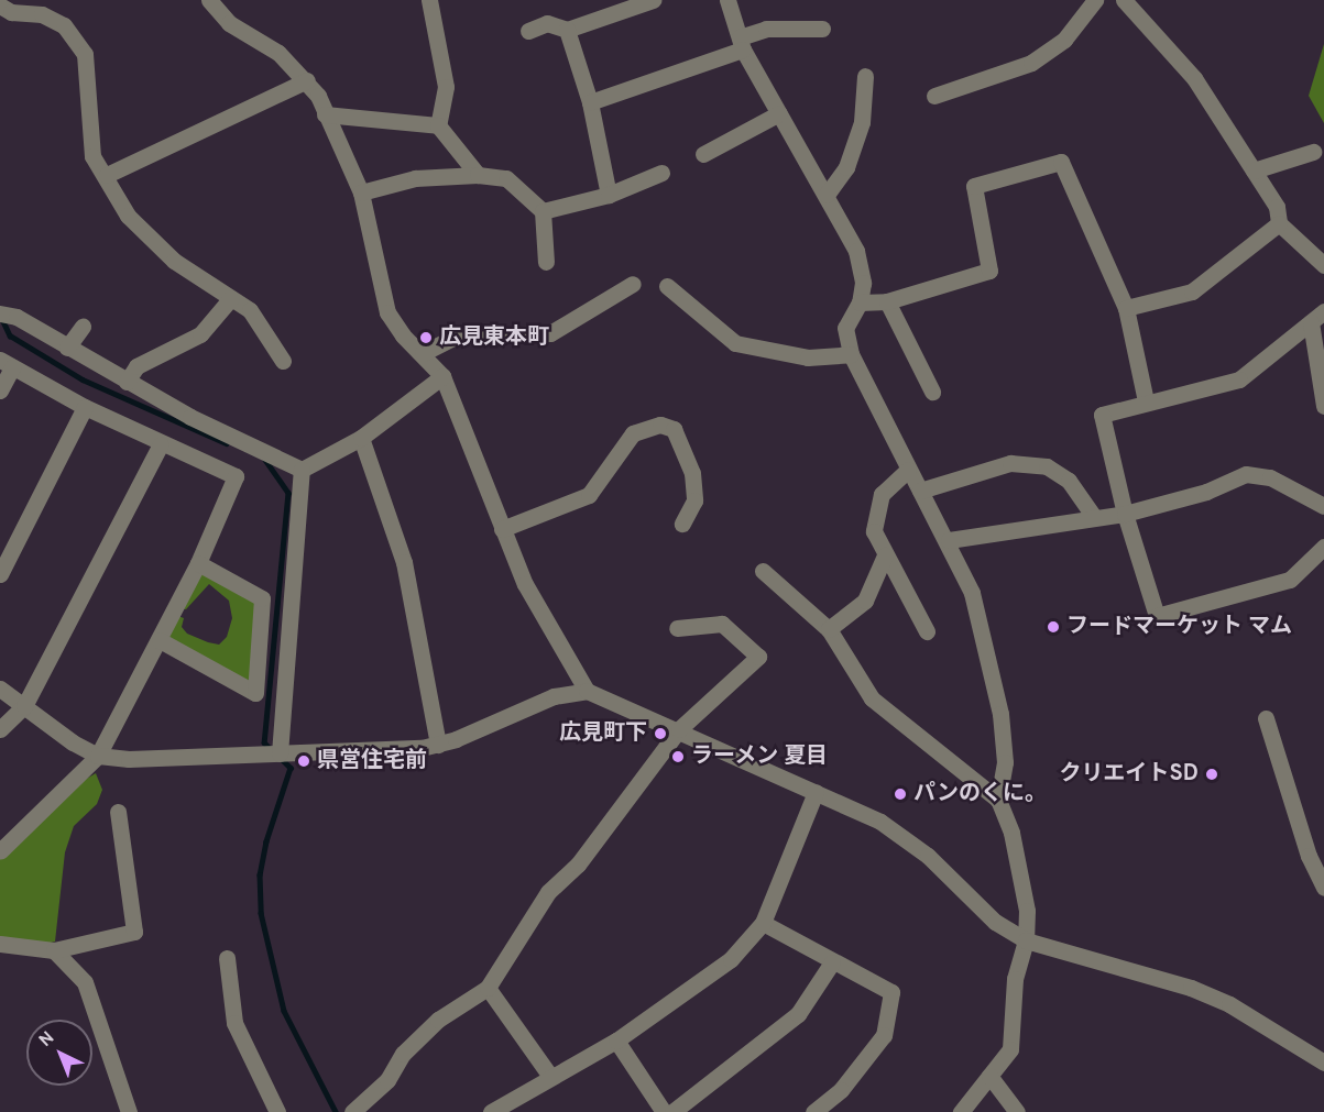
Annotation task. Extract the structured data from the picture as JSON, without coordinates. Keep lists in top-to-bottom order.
{
  "places": [
    "広見東本町",
    "フードマーケット マム",
    "広見町下",
    "ラーメン 夏目",
    "県営住宅前",
    "クリエイトSD",
    "パンのくに。"
  ],
  "north": "top left"
}
